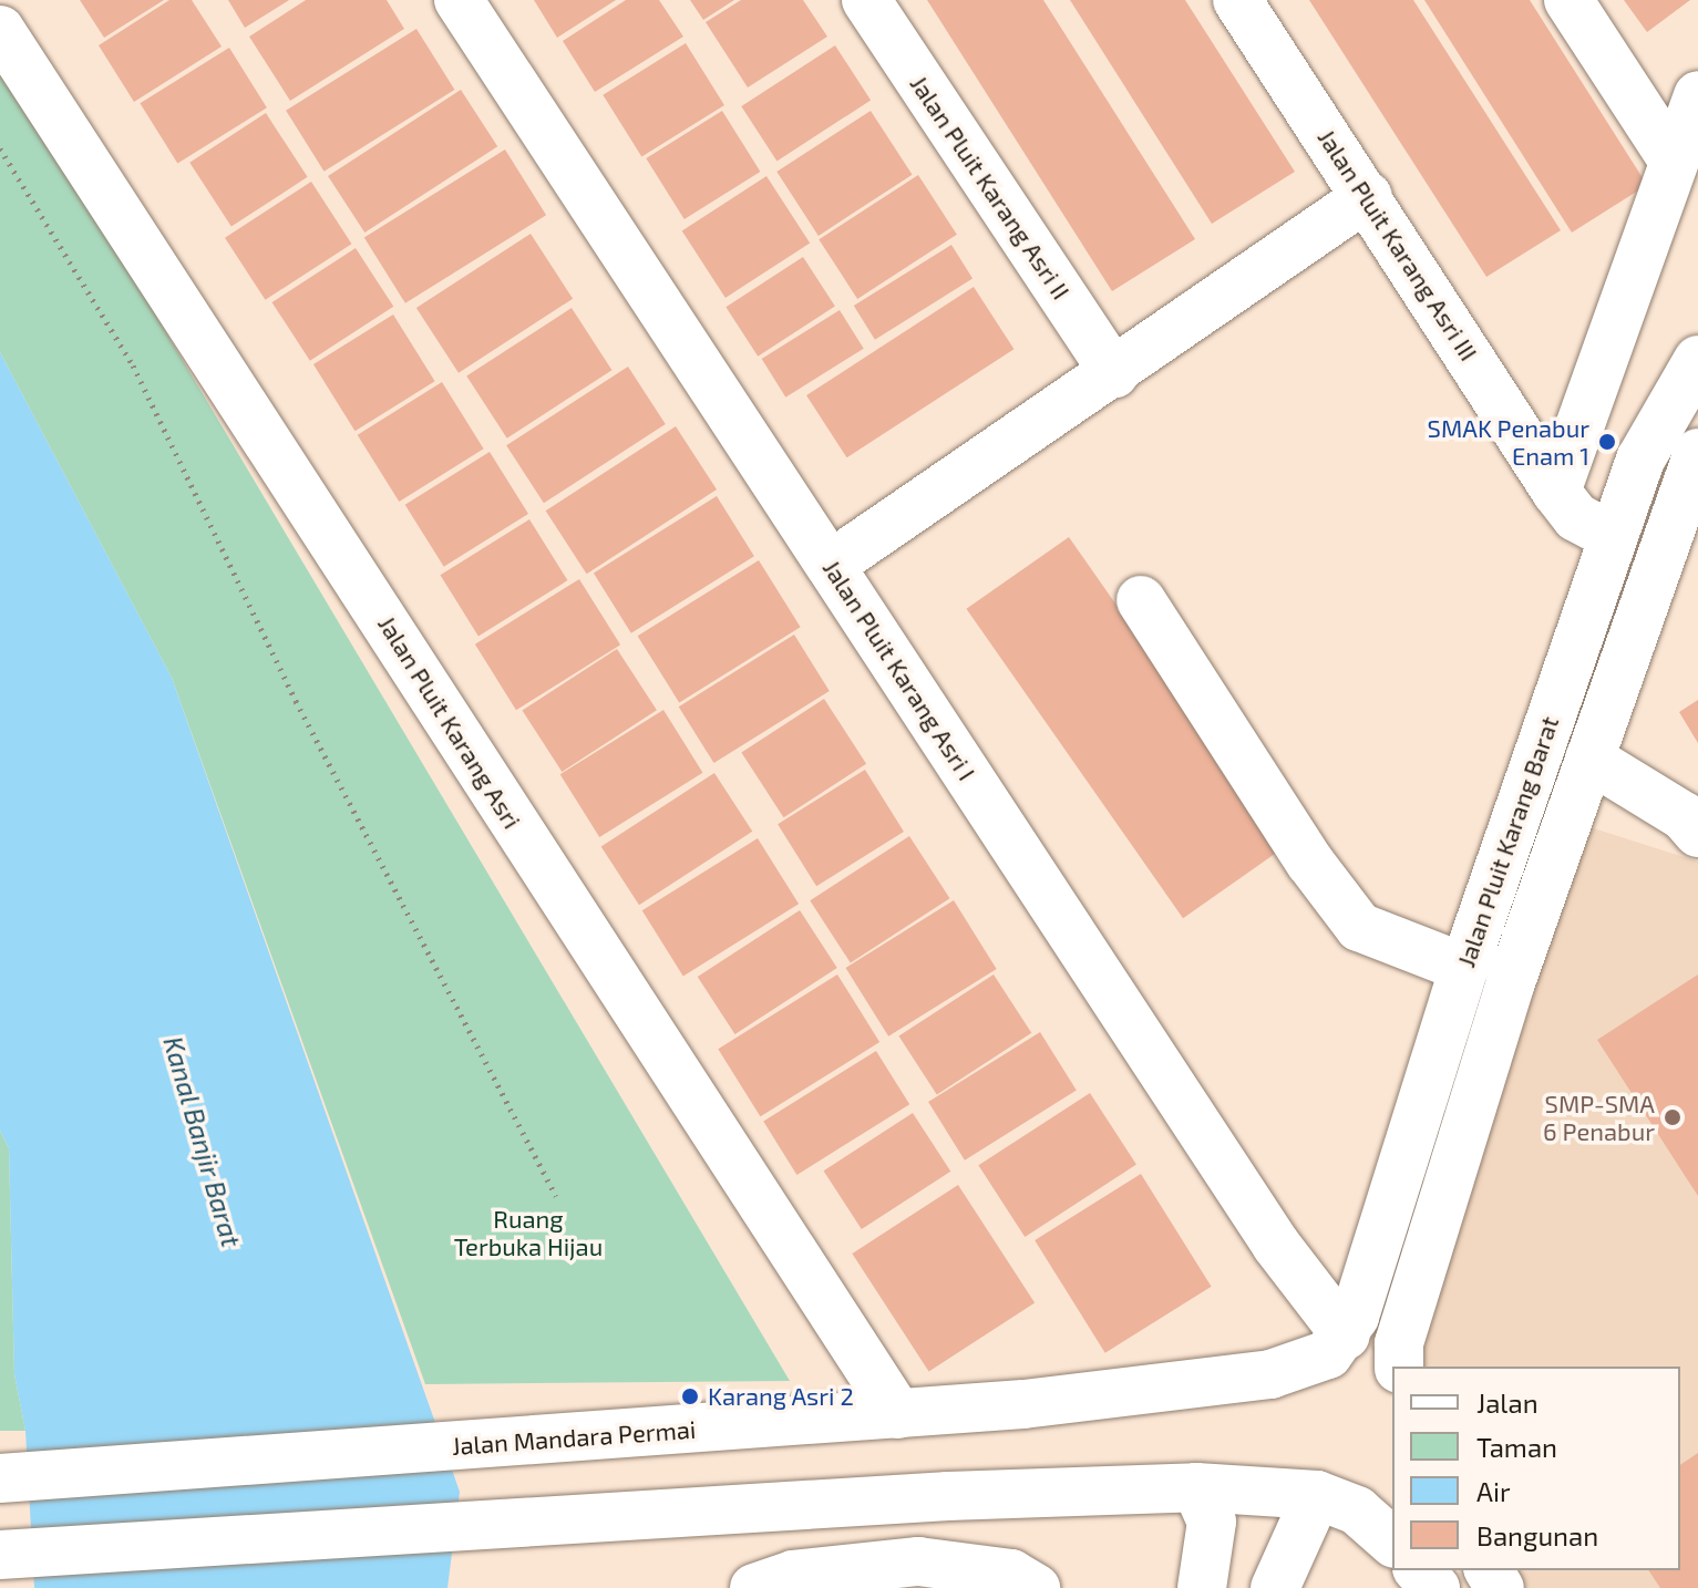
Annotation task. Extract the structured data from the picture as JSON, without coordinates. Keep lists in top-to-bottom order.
{
  "streets": {
    "street": [
      "Jalan Pluit Karang Asri II",
      "Jalan Pluit Karang Asri III",
      "Jalan Pluit Karang Asri I",
      "Jalan Pluit Karang Asri",
      "Jalan Pluit Karang Barat",
      "Jalan Mandara Permai"
    ]
  },
  "crossings": [
    ["Jalan Pluit Karang Asri III", "Jalan Pluit Karang Barat"],
    ["Jalan Pluit Karang Asri I", "Jalan Pluit Karang Barat"],
    ["Jalan Pluit Karang Asri I", "Jalan Mandara Permai"],
    ["Jalan Pluit Karang Asri", "Jalan Mandara Permai"],
    ["Jalan Pluit Karang Barat", "Jalan Mandara Permai"]
  ],
  "water": ["Kanal Banjir Barat"],
  "parks": ["Ruang Terbuka Hijau"],
  "places": ["SMAK Penabur Enam 1", "SMP-SMA 6 Penabur", "Karang Asri 2"],
  "legend": [
    "Jalan",
    "Taman",
    "Air",
    "Bangunan"
  ]
}
